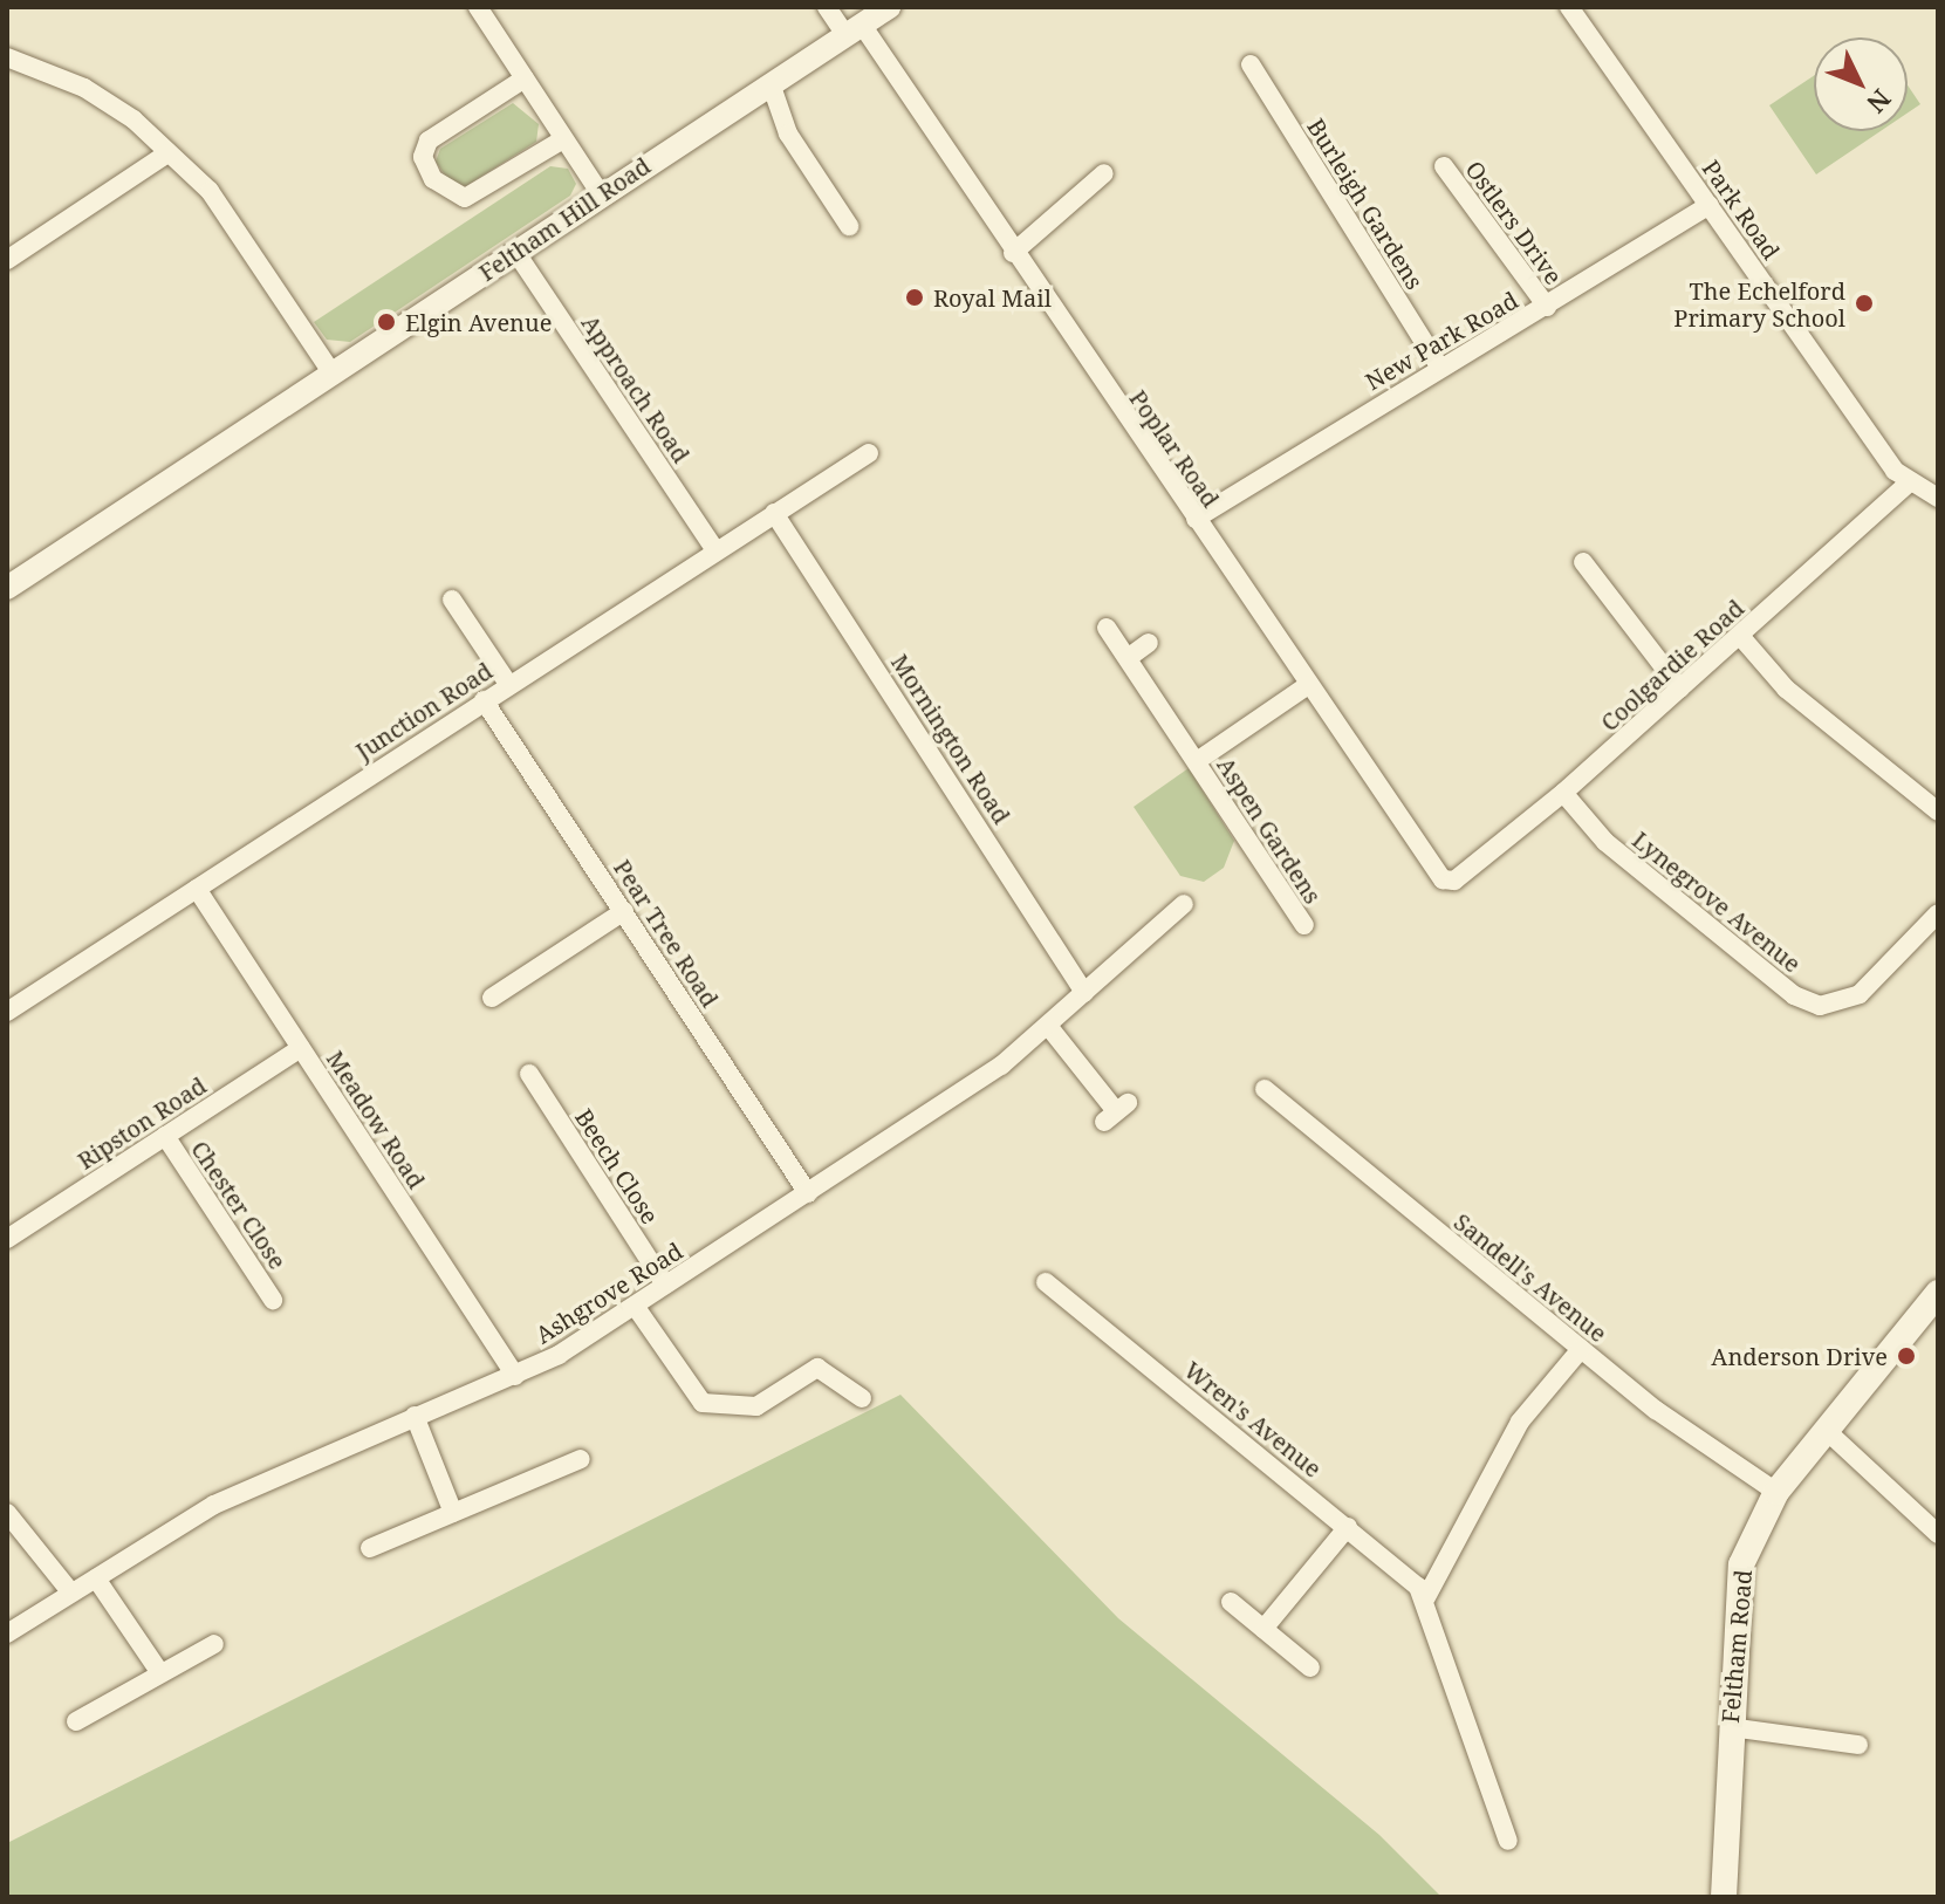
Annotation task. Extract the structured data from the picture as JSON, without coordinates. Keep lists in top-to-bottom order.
{
  "streets": {
    "main road": ["Feltham Road"],
    "street": [
      "Burleigh Gardens",
      "Park Road",
      "Feltham Hill Road",
      "Ostlers Drive",
      "New Park Road",
      "Approach Road",
      "Poplar Road",
      "Coolgardie Road",
      "Junction Road",
      "Mornington Road",
      "Aspen Gardens",
      "Lynegrove Avenue",
      "Pear Tree Road",
      "Meadow Road",
      "Ripston Road",
      "Beech Close",
      "Chester Close",
      "Sandell's Avenue",
      "Ashgrove Road",
      "Wren's Avenue"
    ]
  },
  "crossings": [
    ["Burleigh Gardens", "New Park Road"],
    ["Park Road", "New Park Road"],
    ["Park Road", "Coolgardie Road"],
    ["Feltham Hill Road", "Approach Road"],
    ["Feltham Hill Road", "Poplar Road"],
    ["Ostlers Drive", "New Park Road"],
    ["New Park Road", "Poplar Road"],
    ["Approach Road", "Junction Road"],
    ["Poplar Road", "Coolgardie Road"],
    ["Poplar Road", "Aspen Gardens"],
    ["Coolgardie Road", "Lynegrove Avenue"],
    ["Junction Road", "Mornington Road"],
    ["Junction Road", "Pear Tree Road"],
    ["Junction Road", "Meadow Road"],
    ["Mornington Road", "Ashgrove Road"],
    ["Pear Tree Road", "Ashgrove Road"],
    ["Meadow Road", "Ripston Road"],
    ["Meadow Road", "Ashgrove Road"],
    ["Ripston Road", "Chester Close"],
    ["Beech Close", "Ashgrove Road"],
    ["Sandell's Avenue", "Feltham Road"]
  ],
  "places": [
    "Royal Mail",
    "The Echelford Primary School",
    "Elgin Avenue",
    "Anderson Drive"
  ],
  "north": "bottom right"
}
